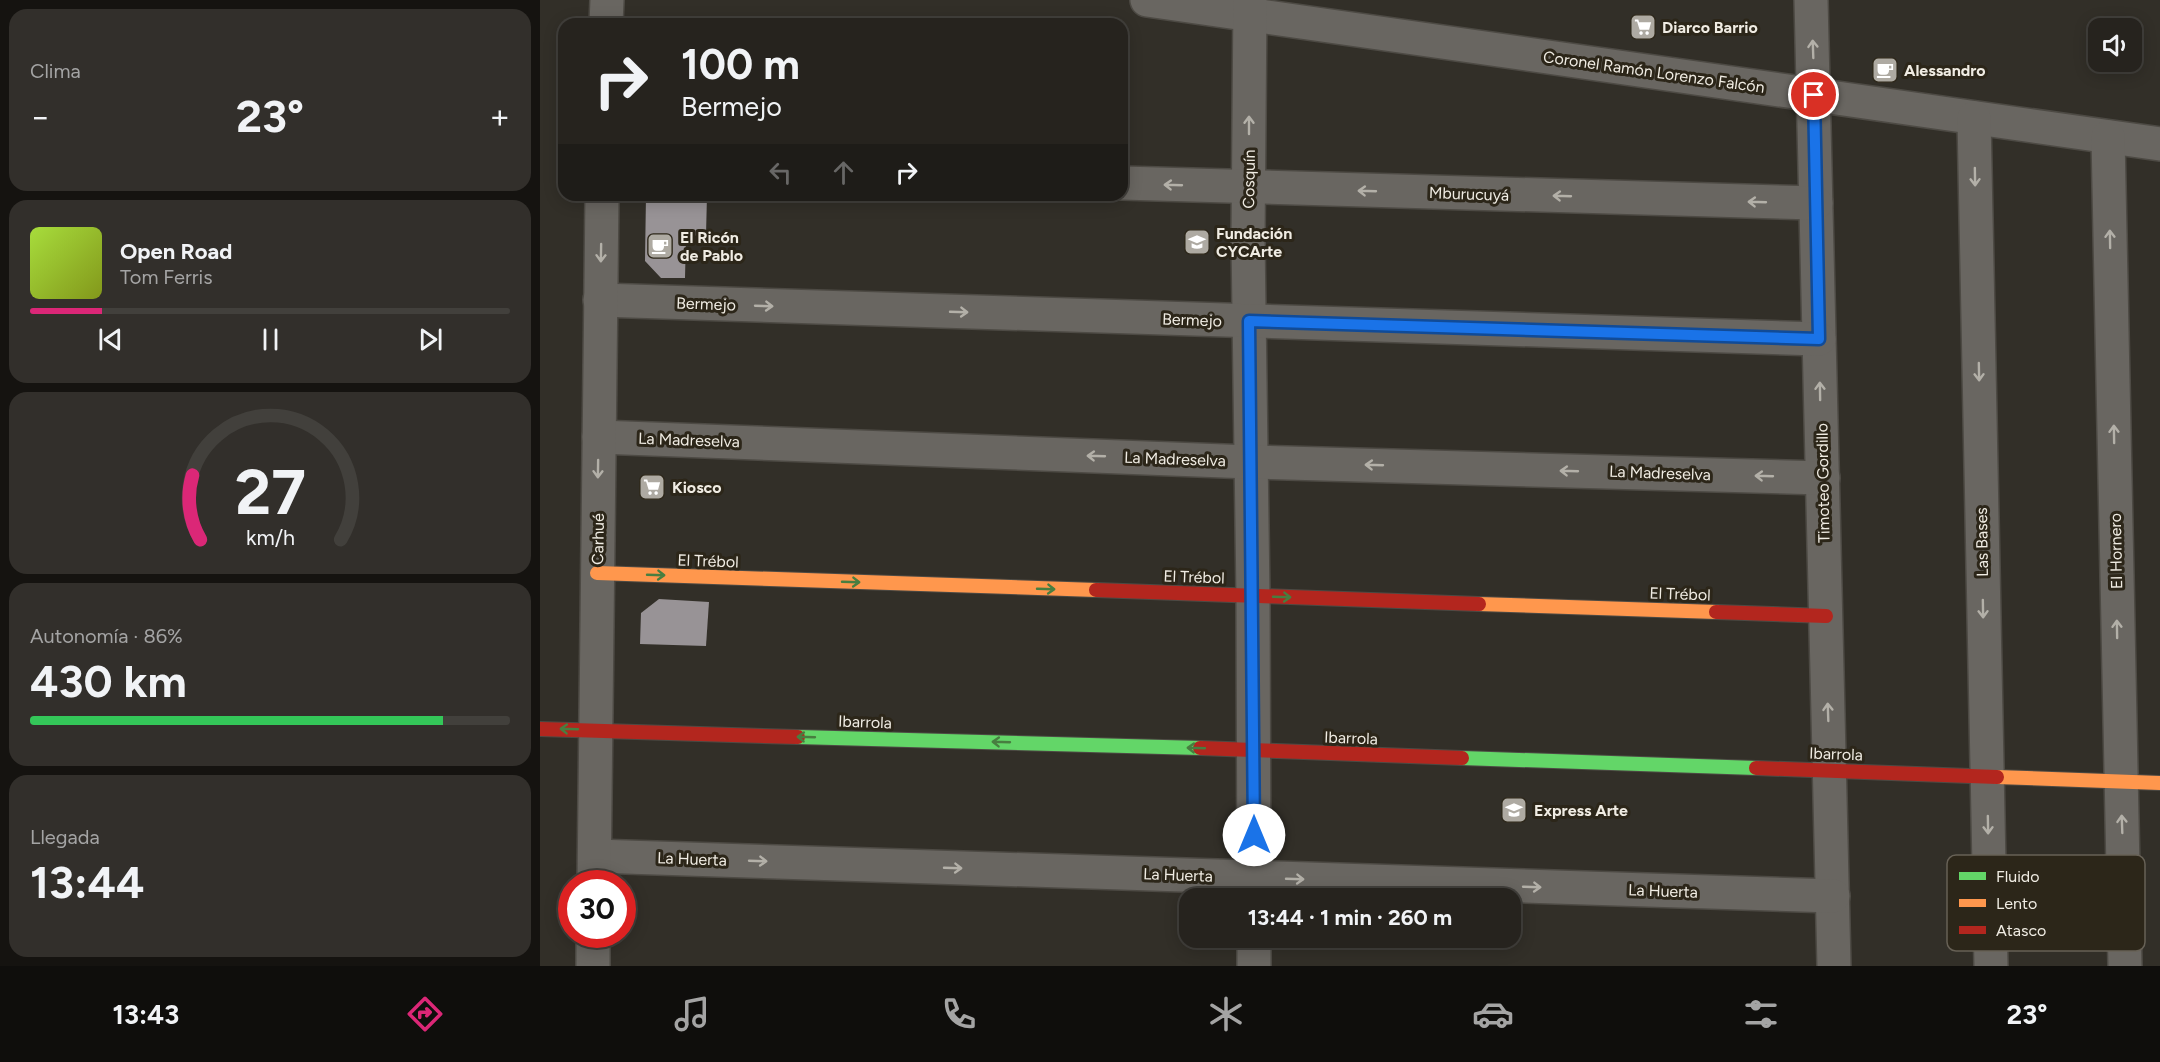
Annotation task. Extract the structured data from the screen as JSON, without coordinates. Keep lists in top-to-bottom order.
{
  "streets": {
    "street": [
      "Coronel Ramón Lorenzo Falcón",
      "Cosquín",
      "Mburucuyá",
      "Bermejo",
      "La Madreselva",
      "Timoteo Gordillo",
      "Carhué",
      "Las Bases",
      "El Hornero",
      "El Trébol",
      "Ibarrola",
      "La Huerta"
    ]
  },
  "crossings": [
    ["Coronel Ramón Lorenzo Falcón", "Cosquín"],
    ["Coronel Ramón Lorenzo Falcón", "Timoteo Gordillo"],
    ["Coronel Ramón Lorenzo Falcón", "Las Bases"],
    ["Coronel Ramón Lorenzo Falcón", "El Hornero"],
    ["Cosquín", "Mburucuyá"],
    ["Cosquín", "Bermejo"],
    ["Cosquín", "La Madreselva"],
    ["Cosquín", "El Trébol"],
    ["Cosquín", "Ibarrola"],
    ["Cosquín", "La Huerta"],
    ["Mburucuyá", "Timoteo Gordillo"],
    ["Bermejo", "Timoteo Gordillo"],
    ["Bermejo", "Carhué"],
    ["La Madreselva", "Timoteo Gordillo"],
    ["La Madreselva", "Carhué"],
    ["Timoteo Gordillo", "El Trébol"],
    ["Timoteo Gordillo", "Ibarrola"],
    ["Timoteo Gordillo", "La Huerta"],
    ["Carhué", "El Trébol"],
    ["Carhué", "Ibarrola"],
    ["Las Bases", "Ibarrola"],
    ["El Hornero", "Ibarrola"]
  ],
  "one_way": [
    "Mburucuyá",
    "Bermejo",
    "La Madreselva",
    "Timoteo Gordillo",
    "Carhué",
    "Las Bases",
    "El Hornero",
    "El Trébol",
    "Ibarrola",
    "La Huerta"
  ],
  "places": {
    "supermarket": ["Diarco Barrio", "Kiosco"],
    "cafe": ["Alessandro", "El Ricón de Pablo"],
    "school or university": ["Fundación CYCArte", "Express Arte"]
  },
  "legend": ["Fluido", "Lento", "Atasco"],
  "page": {
    "tile": [
      "Clima",
      ["Autonomía · 86%", "430 km"],
      ["Llegada", "13:44"]
    ],
    "turn": ["100 m", "Bermejo"],
    "heat": ["−", "23°", "+"],
    "song": ["Open Road", "Tom Ferris"],
    "limit": "30",
    "trip": "13:44 · 1 min · 260 m",
    "tabs": ["13:43", "23°"],
    "gauge": ["27", "km/h"]
  }
}
